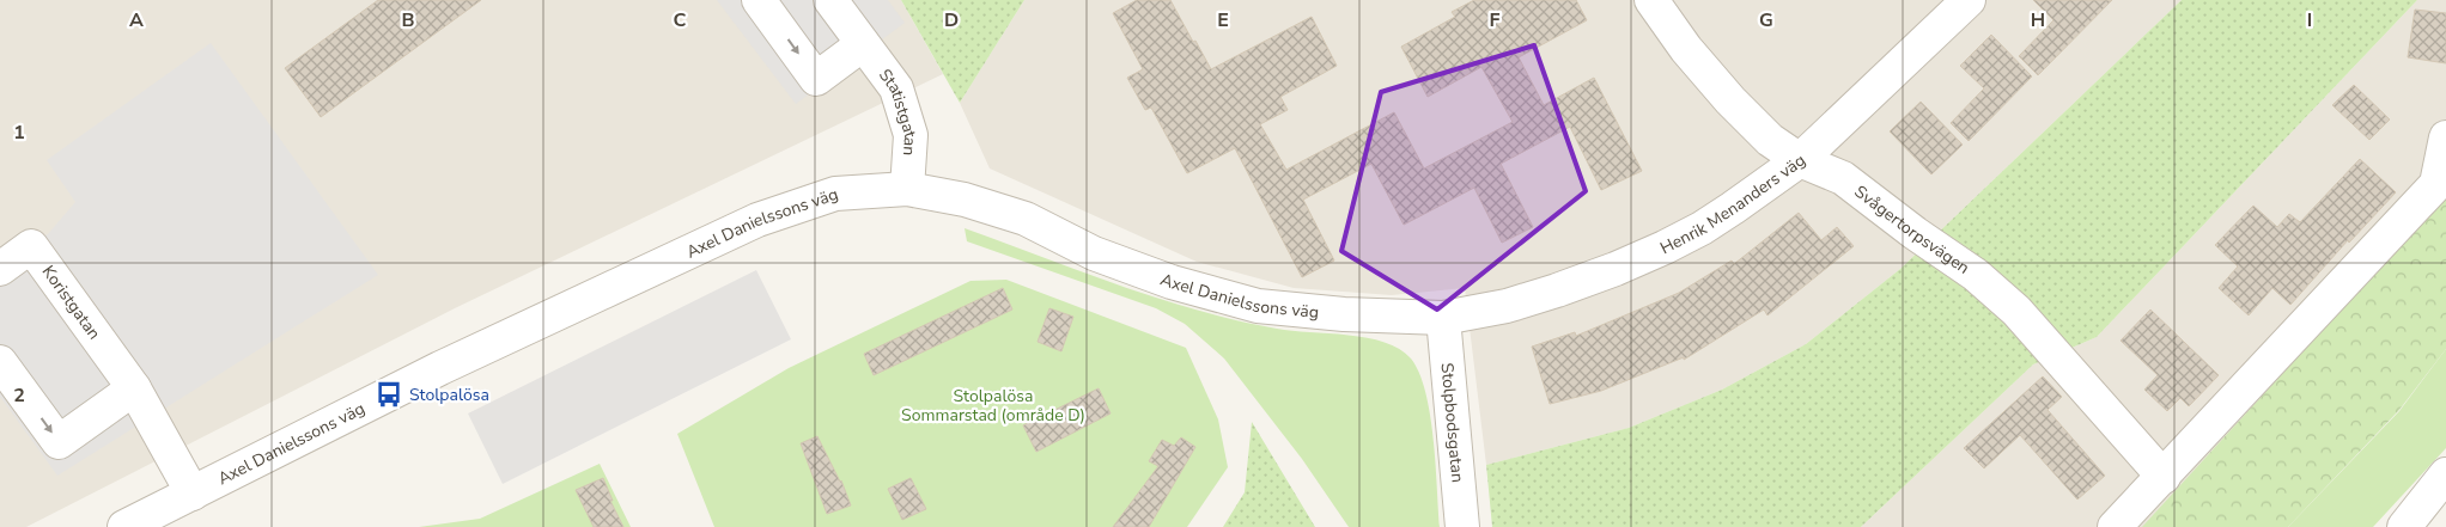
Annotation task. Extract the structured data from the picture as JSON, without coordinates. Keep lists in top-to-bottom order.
{
  "streets": {
    "street": [
      "Statistgatan",
      "Henrik Menanders väg",
      "Axel Danielssons väg",
      "Svågertorpsvägen",
      "Koristgatan",
      "Stolpbodsgatan"
    ]
  },
  "crossings": [
    ["Statistgatan", "Axel Danielssons väg"],
    ["Henrik Menanders väg", "Axel Danielssons väg"],
    ["Henrik Menanders väg", "Svågertorpsvägen"],
    ["Henrik Menanders väg", "Stolpbodsgatan"],
    ["Axel Danielssons väg", "Koristgatan"],
    ["Axel Danielssons väg", "Stolpbodsgatan"]
  ],
  "parks": ["Stolpalösa Sommarstad (område D)"],
  "places": {
    "bus stop": ["Stolpalösa"]
  },
  "grid": {
    "columns": [
      "A",
      "B",
      "C",
      "D",
      "E",
      "F",
      "G",
      "H",
      "I"
    ],
    "rows": ["1", "2"]
  }
}
